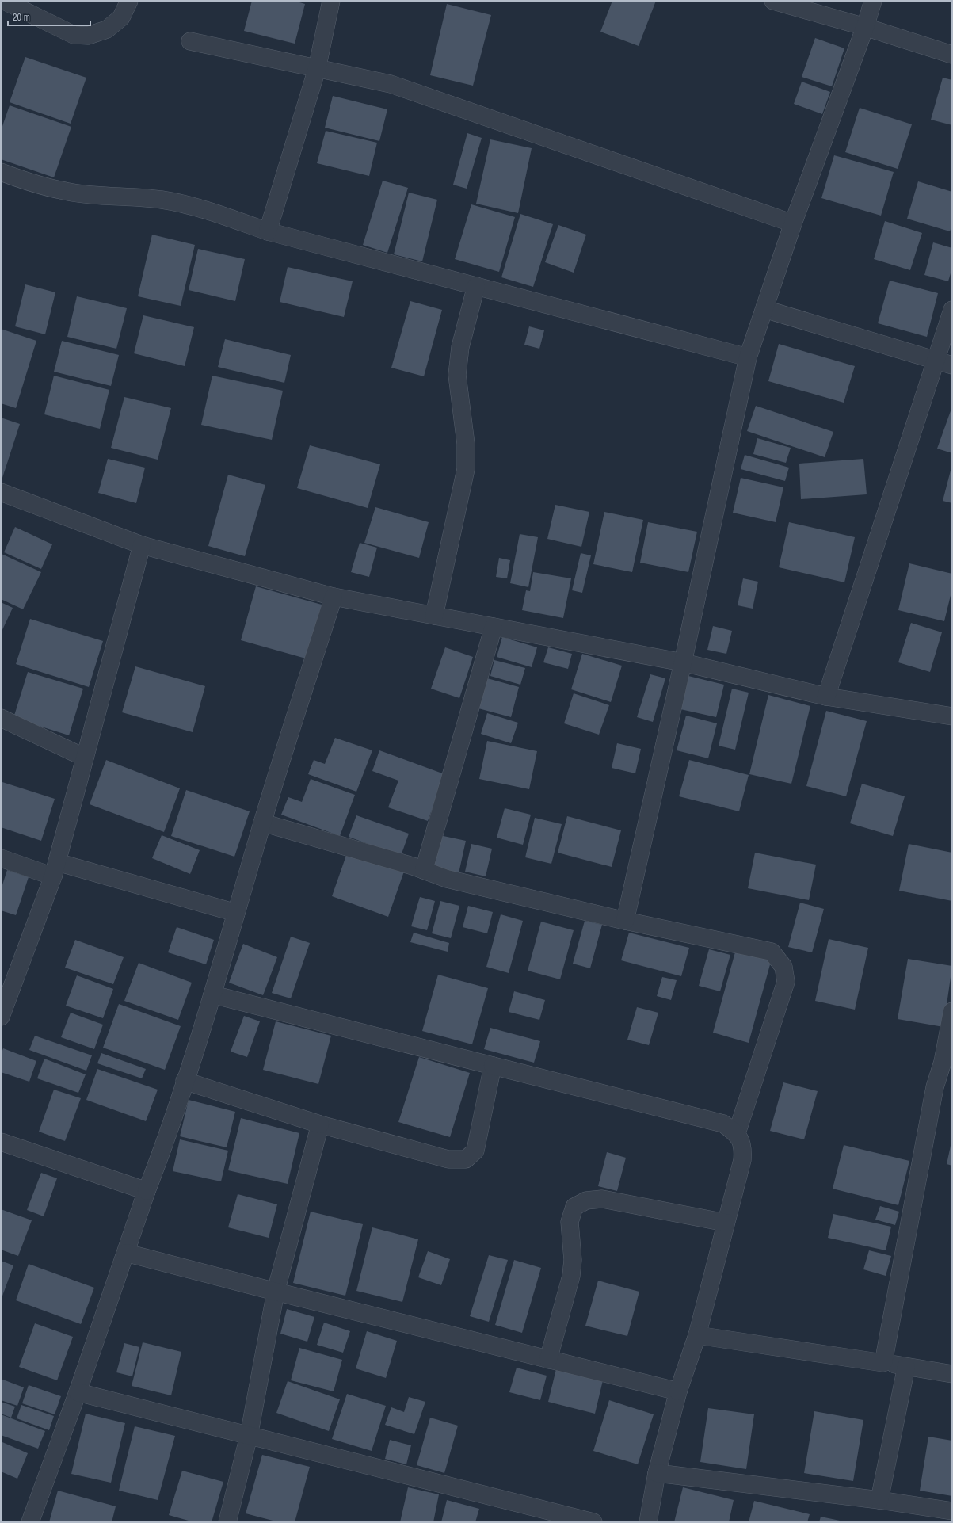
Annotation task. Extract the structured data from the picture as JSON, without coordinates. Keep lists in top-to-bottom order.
{
  "scale_bar": "20 m"
}
